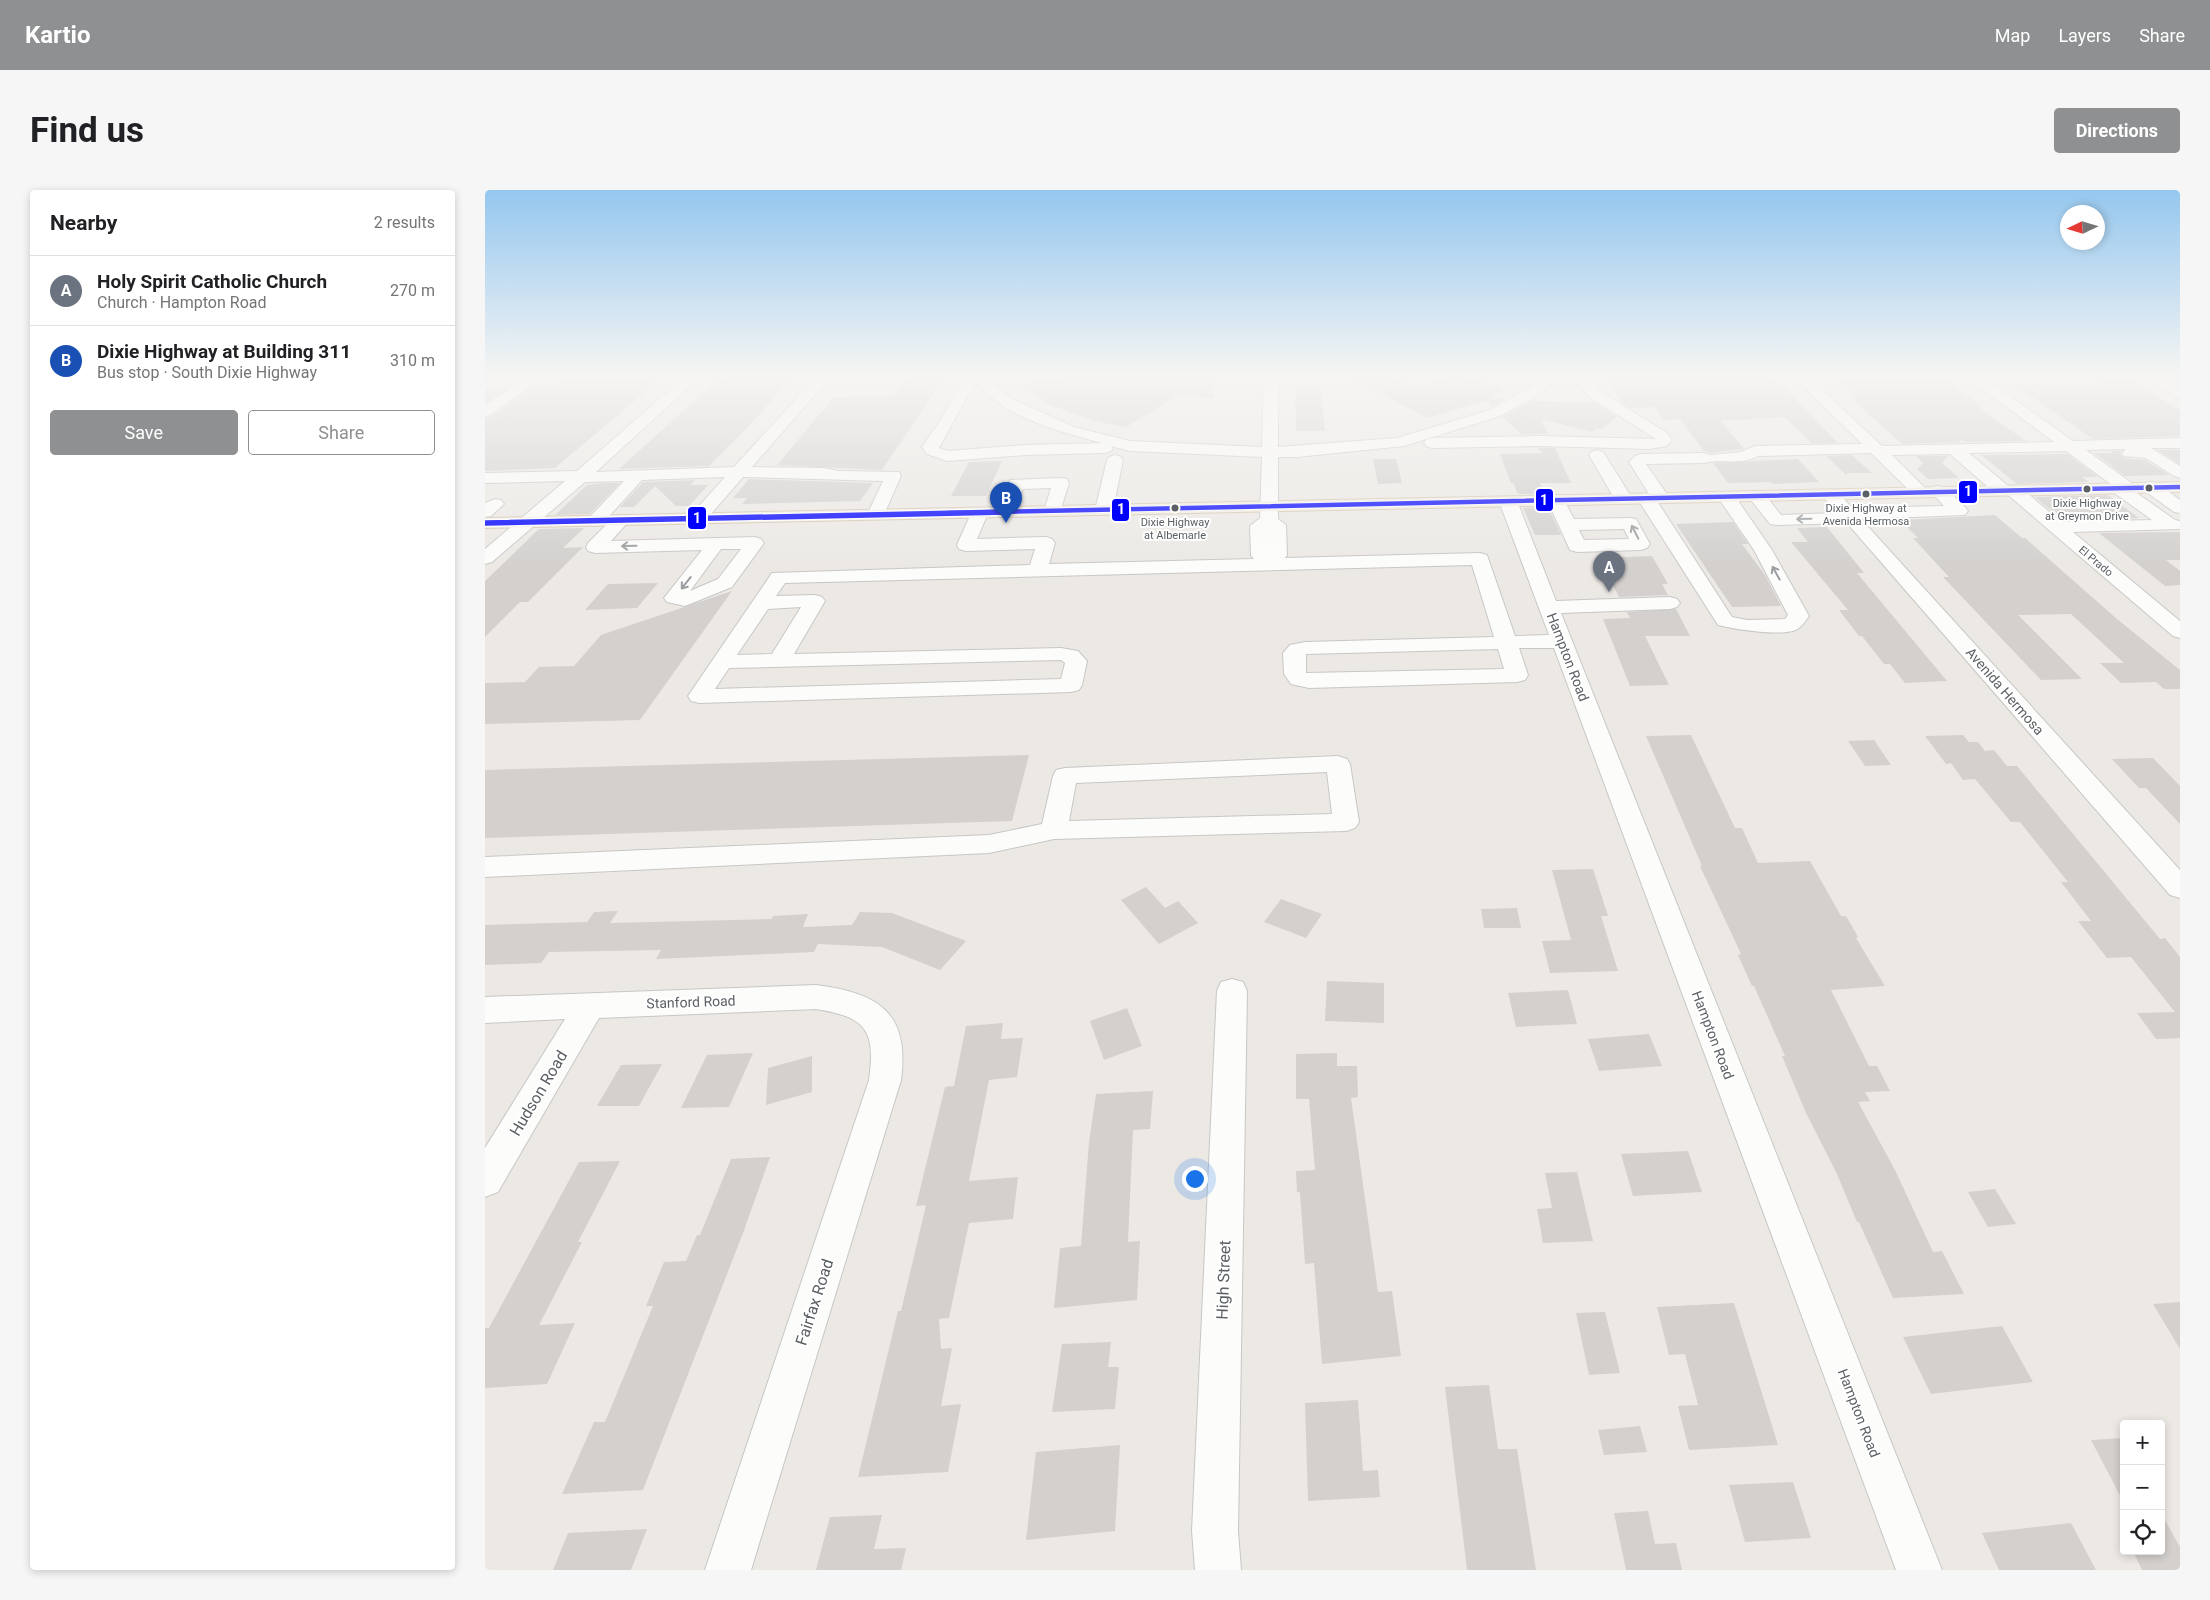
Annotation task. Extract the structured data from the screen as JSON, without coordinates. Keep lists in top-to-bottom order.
{
  "streets": {
    "street": [
      "El Prado",
      "Hampton Road",
      "Avenida Hermosa",
      "Stanford Road",
      "Hudson Road",
      "High Street",
      "Fairfax Road"
    ]
  },
  "crossings": [
    ["Stanford Road", "Hudson Road"],
    ["Stanford Road", "Fairfax Road"]
  ],
  "places": ["Dixie Highway at Greymon Drive", "Dixie Highway at Avenida Hermosa", "Dixie Highway at Albemarle"],
  "lines": ["transit line 1"],
  "north": "left",
  "page": {
    "header": "Kartio",
    "nav": ["Map", "Layers", "Share"],
    "buttons": [
      "Directions",
      ["Save", "Share"]
    ],
    "title": "Find us",
    "heading": ["Nearby", "2 results"],
    "list": [
      {
        "mark": "A",
        "name": "Holy Spirit Catholic Church",
        "note": "Church · Hampton Road",
        "value": "270 m"
      },
      {
        "mark": "B",
        "name": "Dixie Highway at Building 311",
        "note": "Bus stop · South Dixie Highway",
        "value": "310 m"
      }
    ],
    "pins": ["B", "A"],
    "map_buttons": ["+", "−"]
  }
}
